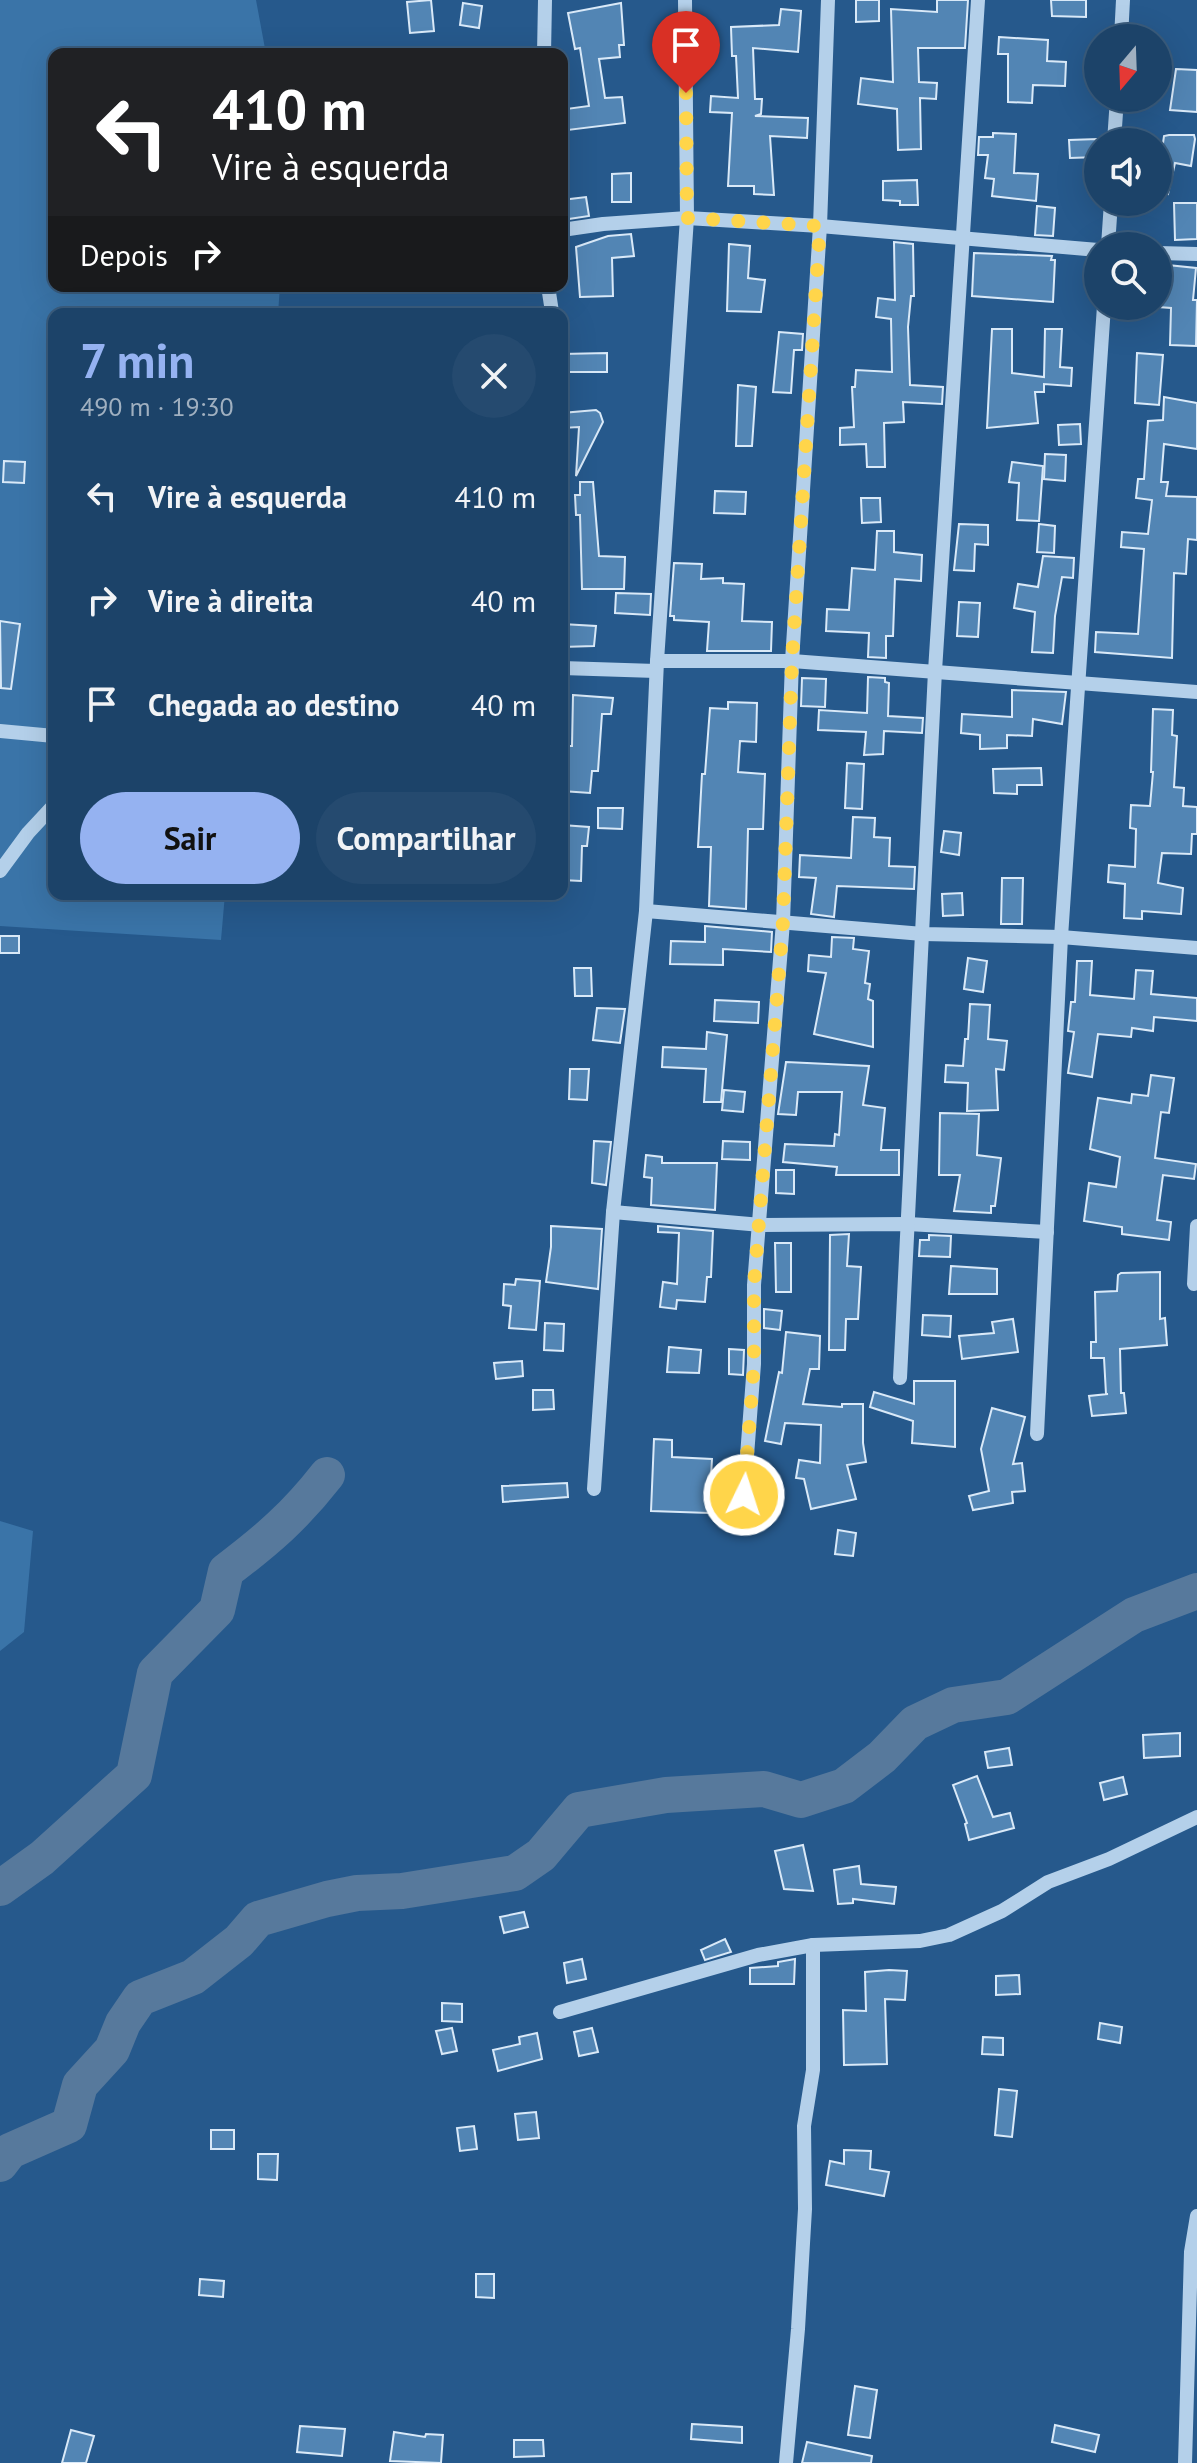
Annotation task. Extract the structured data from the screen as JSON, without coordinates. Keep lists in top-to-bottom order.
{
  "north": "bottom",
  "page": {
    "turn": ["410 m", "Vire à esquerda"],
    "then": "Depois",
    "heading": ["7 min", "490 m · 19:30"],
    "list": [
      {
        "name": "Vire à esquerda",
        "value": "410 m"
      },
      {
        "name": "Vire à direita",
        "value": "40 m"
      },
      {
        "name": "Chegada ao destino",
        "value": "40 m"
      }
    ],
    "buttons": ["Sair", "Compartilhar"]
  }
}
